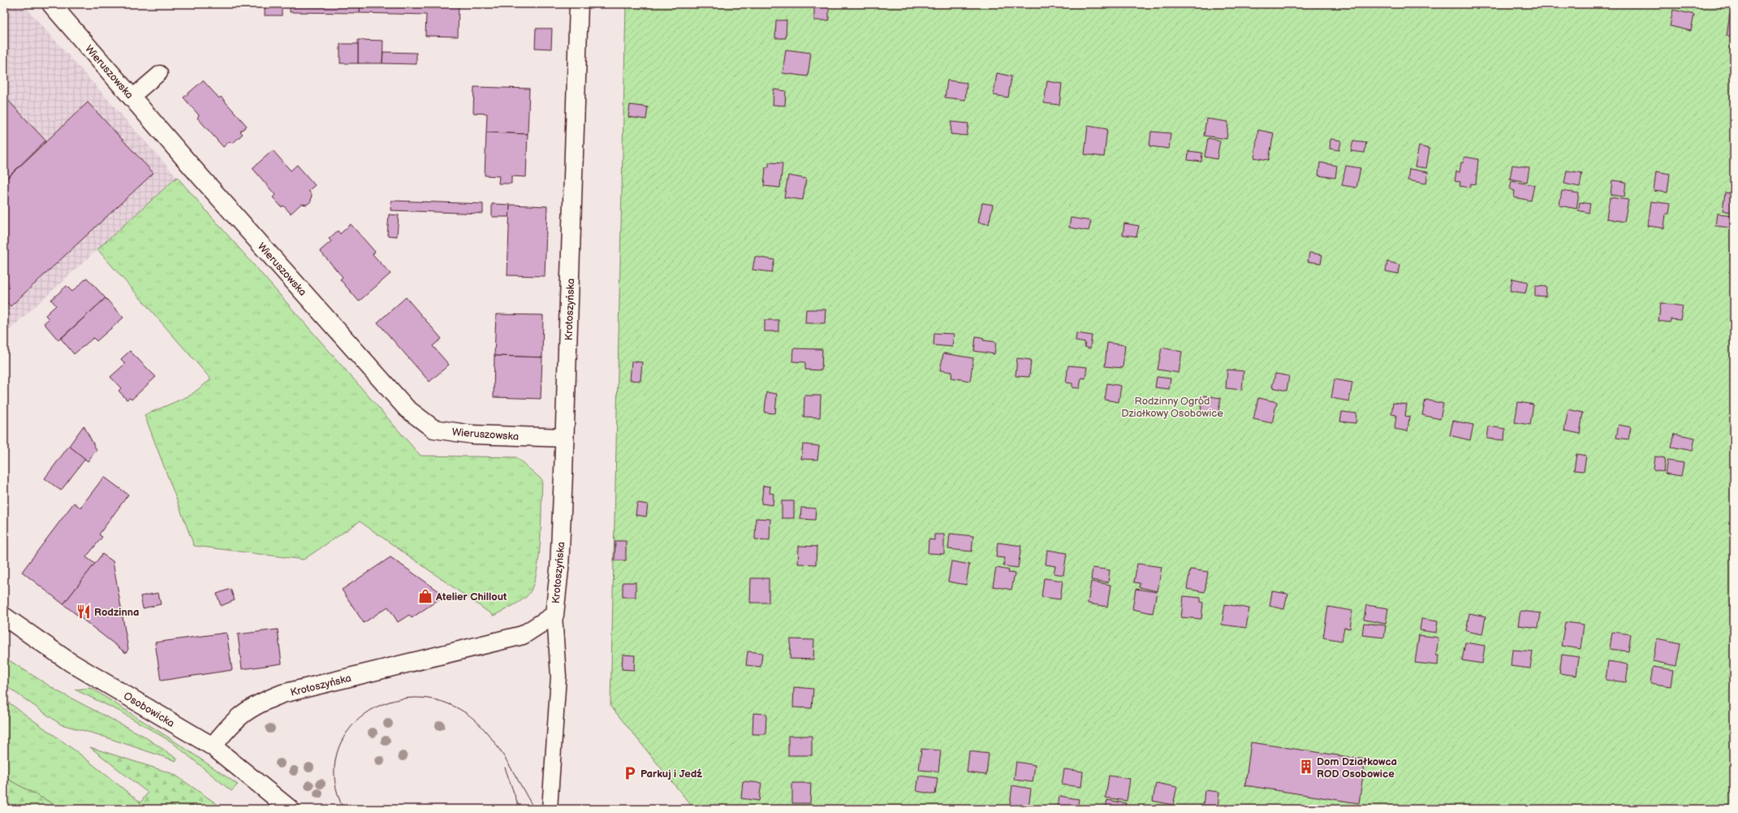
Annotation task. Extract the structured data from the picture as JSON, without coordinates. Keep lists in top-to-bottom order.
{
  "streets": {
    "street": ["Wieruszowska", "Krotoszyńska", "Osobowicka"]
  },
  "crossings": [
    ["Wieruszowska", "Krotoszyńska"],
    ["Krotoszyńska", "Osobowicka"]
  ],
  "parks": ["Rodzinny Ogród Działkowy Osobowice"],
  "places": {
    "shop": ["Atelier Chillout"],
    "restaurant": ["Rodzinna"],
    "building": ["Dom Działkowca ROD Osobowice"],
    "parking": ["Parkuj i Jedź"]
  }
}
